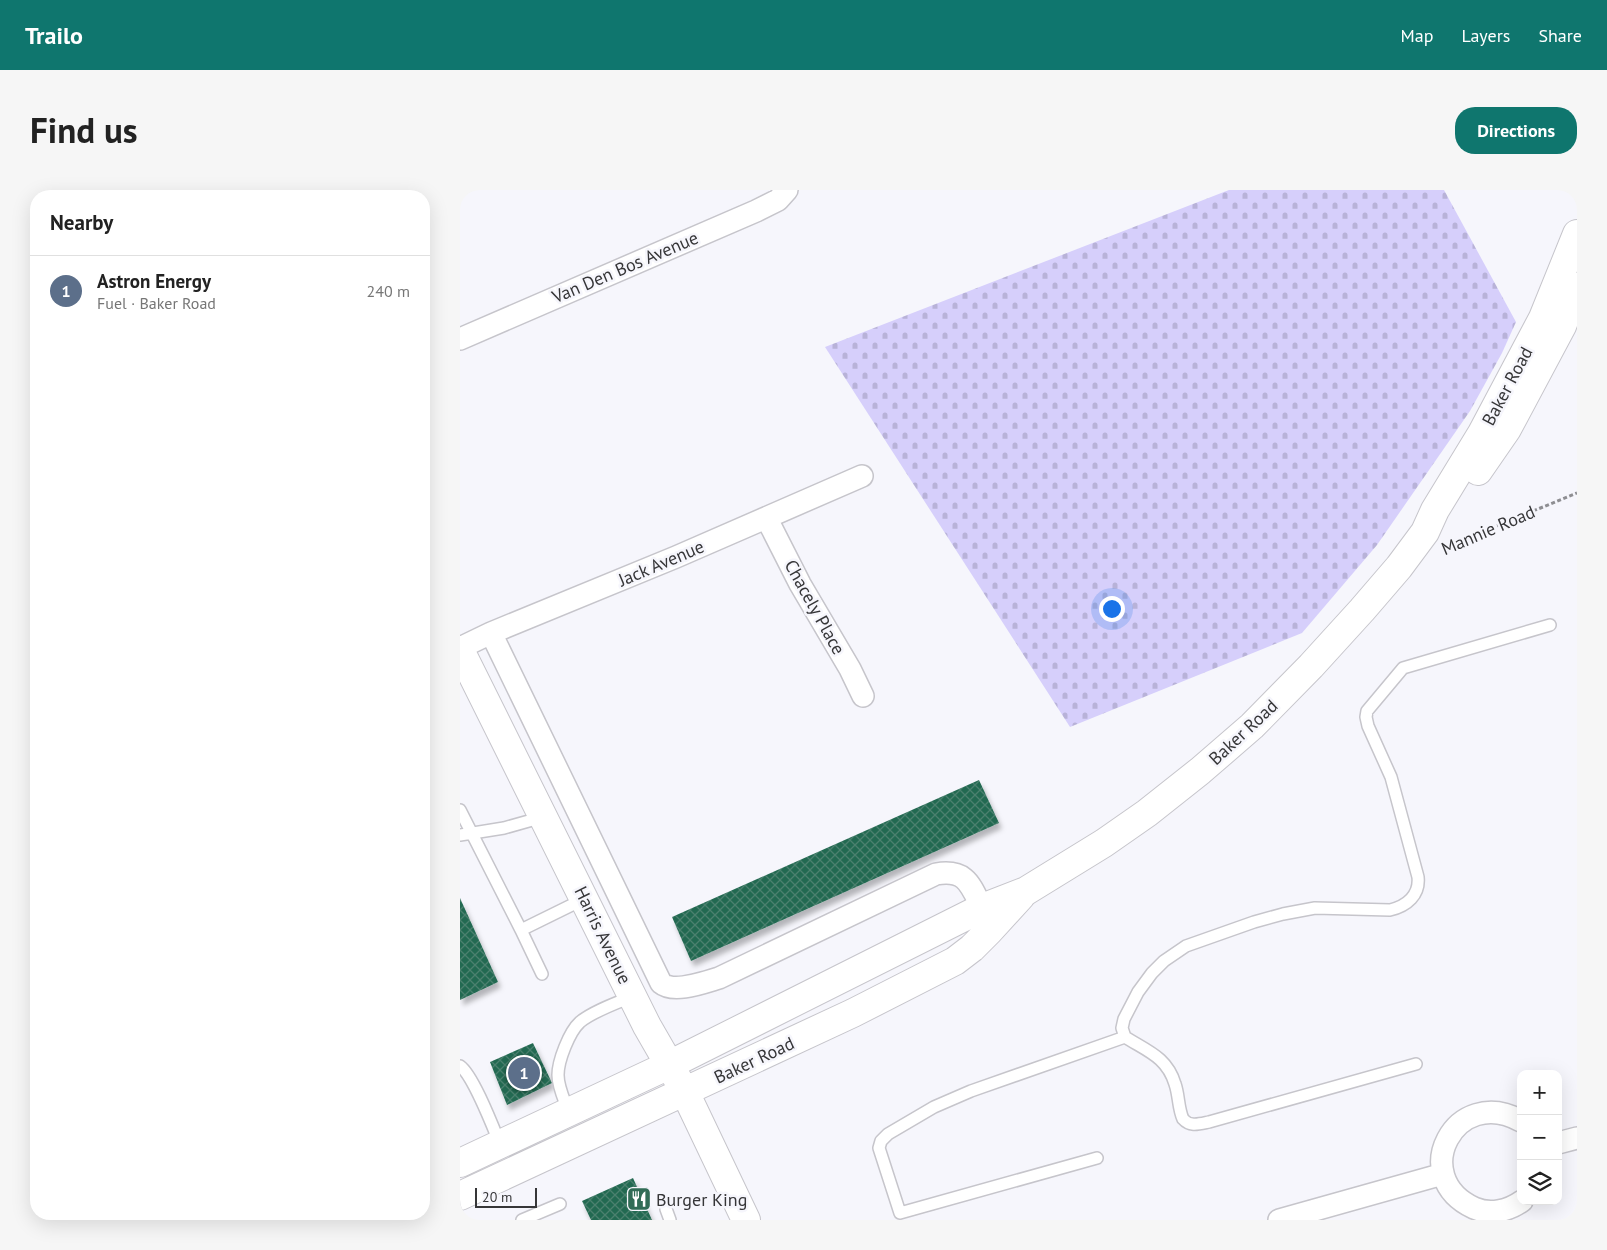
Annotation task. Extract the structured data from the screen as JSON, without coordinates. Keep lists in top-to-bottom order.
{
  "streets": {
    "main road": ["Baker Road", "Harris Avenue"],
    "street": ["Van Den Bos Avenue", "Jack Avenue", "Chacely Place"],
    "path": ["Mannie Road"]
  },
  "crossings": [
    ["Baker Road", "Mannie Road"],
    ["Baker Road", "Harris Avenue"],
    ["Jack Avenue", "Chacely Place"],
    ["Jack Avenue", "Harris Avenue"]
  ],
  "places": {
    "restaurant": ["Burger King"]
  },
  "scale_bar": "20 m",
  "page": {
    "header": "Trailo",
    "nav": ["Map", "Layers", "Share"],
    "title": "Find us",
    "buttons": "Directions",
    "heading": "Nearby",
    "list": [
      {
        "mark": "1",
        "name": "Astron Energy",
        "note": "Fuel · Baker Road",
        "value": "240 m"
      }
    ],
    "pins": "1",
    "map_buttons": ["+", "−"],
    "scale": "20 m"
  }
}
